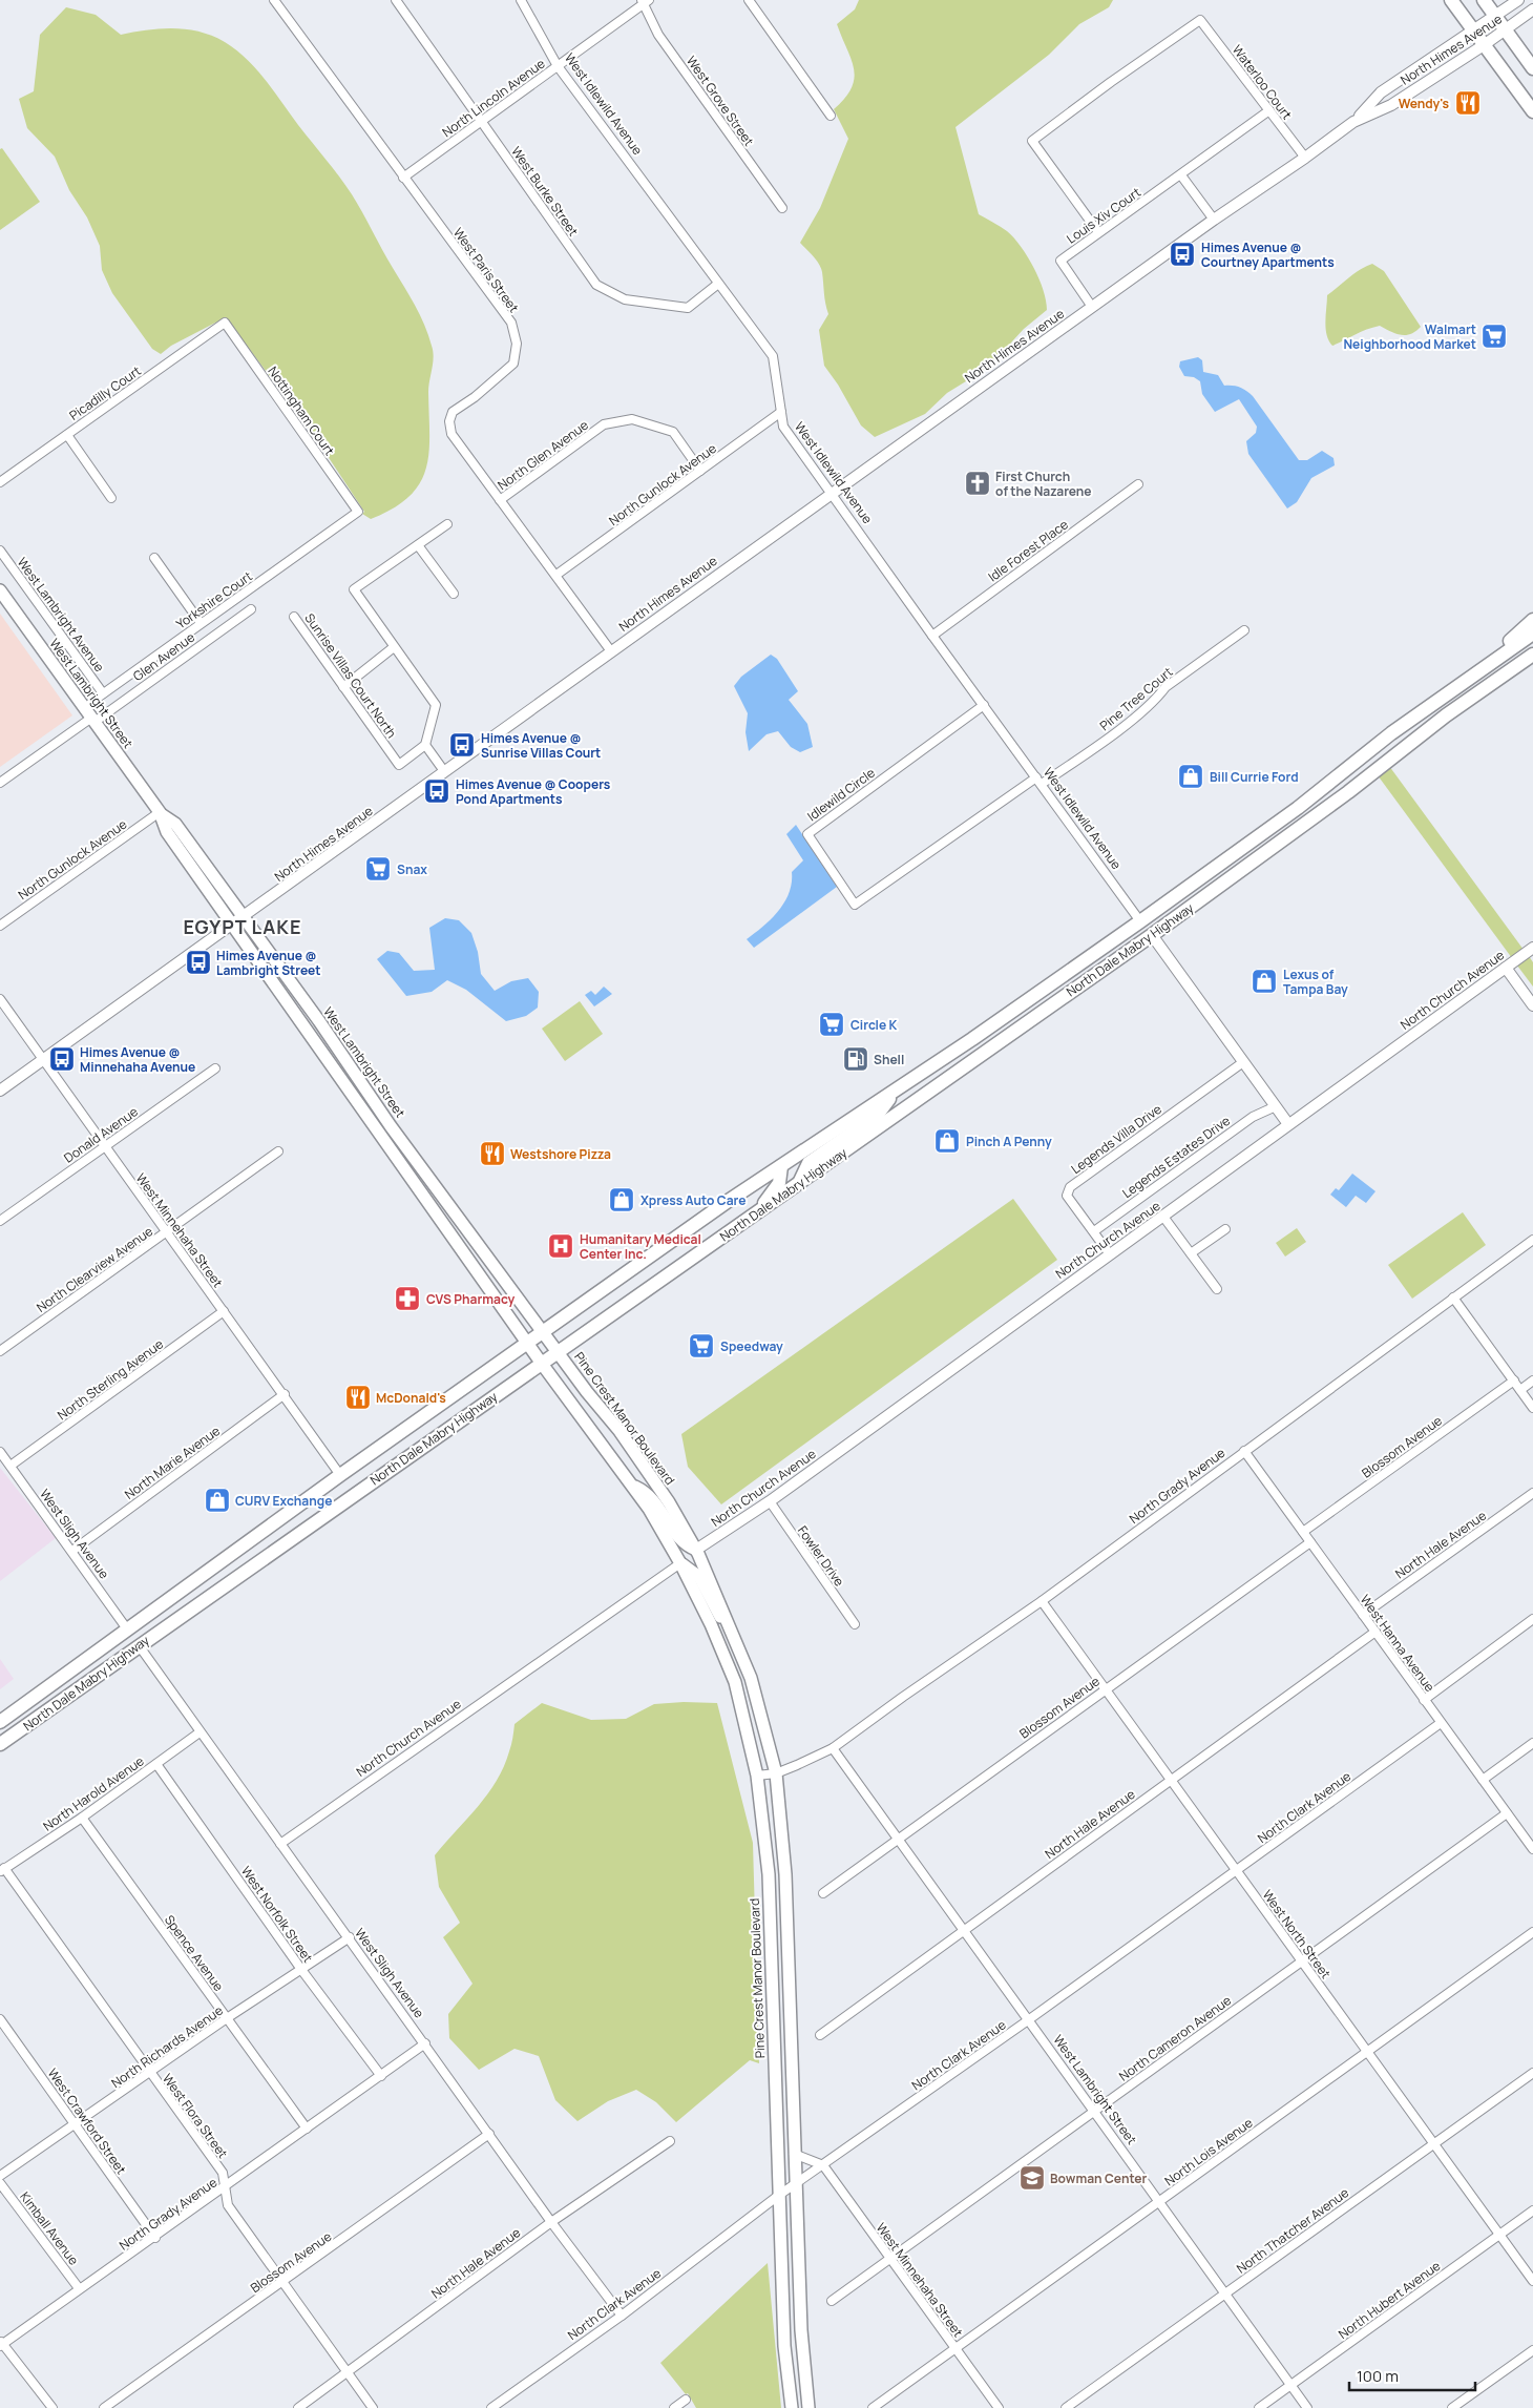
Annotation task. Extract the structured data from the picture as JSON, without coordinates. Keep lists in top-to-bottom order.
{
  "streets": {
    "main road": ["West Lambright Street", "North Dale Mabry Highway", "Pine Crest Manor Boulevard"],
    "street": [
      "North Himes Avenue",
      "Waterloo Court",
      "North Lincoln Avenue",
      "West Grove Street",
      "West Idlewild Avenue",
      "West Burke Street",
      "Louis Xiv Court",
      "West Paris Street",
      "Picadilly Court",
      "Nottingham Court",
      "North Glen Avenue",
      "North Gunlock Avenue",
      "Idle Forest Place",
      "Yorkshire Court",
      "West Lambright Avenue",
      "Glen Avenue",
      "Sunrise Villas Court North",
      "Pine Tree Court",
      "Idlewild Circle",
      "North Church Avenue",
      "Donald Avenue",
      "Legends Villa Drive",
      "Legends Estates Drive",
      "West Minnehaha Street",
      "North Clearview Avenue",
      "North Sterling Avenue",
      "Blossom Avenue",
      "North Marie Avenue",
      "North Grady Avenue",
      "West Sligh Avenue",
      "North Hale Avenue",
      "Fowler Drive",
      "West Hanna Avenue",
      "North Harold Avenue",
      "North Clark Avenue",
      "West Norfolk Street",
      "West North Street",
      "Spence Avenue",
      "North Cameron Avenue",
      "North Richards Avenue",
      "West Flora Street",
      "West Crawford Street",
      "North Lois Avenue",
      "Kimball Avenue",
      "North Thatcher Avenue",
      "North Hubert Avenue"
    ]
  },
  "crossings": [
    ["North Himes Avenue", "Waterloo Court"],
    ["North Himes Avenue", "West Idlewild Avenue"],
    ["North Himes Avenue", "Louis Xiv Court"],
    ["North Himes Avenue", "West Paris Street"],
    ["North Himes Avenue", "West Lambright Street"],
    ["North Himes Avenue", "West Minnehaha Street"],
    ["Waterloo Court", "Louis Xiv Court"],
    ["North Lincoln Avenue", "West Grove Street"],
    ["North Lincoln Avenue", "West Idlewild Avenue"],
    ["North Lincoln Avenue", "West Burke Street"],
    ["North Lincoln Avenue", "West Paris Street"],
    ["West Idlewild Avenue", "West Burke Street"],
    ["West Idlewild Avenue", "North Gunlock Avenue"],
    ["West Idlewild Avenue", "Idle Forest Place"],
    ["West Idlewild Avenue", "Pine Tree Court"],
    ["West Idlewild Avenue", "Idlewild Circle"],
    ["West Idlewild Avenue", "North Dale Mabry Highway"],
    ["West Paris Street", "North Glen Avenue"],
    ["West Paris Street", "North Gunlock Avenue"],
    ["Picadilly Court", "Nottingham Court"],
    ["Nottingham Court", "Yorkshire Court"],
    ["North Glen Avenue", "North Gunlock Avenue"],
    ["North Gunlock Avenue", "West Lambright Street"],
    ["Yorkshire Court", "West Lambright Avenue"],
    ["Yorkshire Court", "Glen Avenue"],
    ["Yorkshire Court", "West Lambright Street"],
    ["Glen Avenue", "West Lambright Street"],
    ["West Lambright Street", "North Dale Mabry Highway"],
    ["West Lambright Street", "Pine Crest Manor Boulevard"],
    ["West Lambright Street", "Blossom Avenue"],
    ["West Lambright Street", "North Grady Avenue"],
    ["West Lambright Street", "North Hale Avenue"],
    ["West Lambright Street", "North Clark Avenue"],
    ["West Lambright Street", "North Cameron Avenue"],
    ["West Lambright Street", "North Lois Avenue"],
    ["West Lambright Street", "North Thatcher Avenue"],
    ["West Lambright Street", "North Hubert Avenue"],
    ["Pine Tree Court", "Idlewild Circle"],
    ["North Dale Mabry Highway", "West Minnehaha Street"],
    ["North Dale Mabry Highway", "Pine Crest Manor Boulevard"],
    ["North Dale Mabry Highway", "West Sligh Avenue"],
    ["North Church Avenue", "Legends Villa Drive"],
    ["North Church Avenue", "Pine Crest Manor Boulevard"],
    ["North Church Avenue", "West Sligh Avenue"],
    ["North Church Avenue", "Fowler Drive"],
    ["Donald Avenue", "West Minnehaha Street"],
    ["Legends Villa Drive", "Legends Estates Drive"],
    ["West Minnehaha Street", "North Clearview Avenue"],
    ["West Minnehaha Street", "North Sterling Avenue"],
    ["West Minnehaha Street", "North Marie Avenue"],
    ["West Minnehaha Street", "North Clark Avenue"],
    ["West Minnehaha Street", "North Cameron Avenue"],
    ["West Minnehaha Street", "North Lois Avenue"],
    ["North Sterling Avenue", "West Sligh Avenue"],
    ["Pine Crest Manor Boulevard", "North Grady Avenue"],
    ["Pine Crest Manor Boulevard", "North Clark Avenue"],
    ["Blossom Avenue", "West Sligh Avenue"],
    ["Blossom Avenue", "West Hanna Avenue"],
    ["Blossom Avenue", "West North Street"],
    ["Blossom Avenue", "West Flora Street"],
    ["North Marie Avenue", "West Sligh Avenue"],
    ["North Grady Avenue", "West Sligh Avenue"],
    ["North Grady Avenue", "West Hanna Avenue"],
    ["North Grady Avenue", "West Norfolk Street"],
    ["North Grady Avenue", "West North Street"],
    ["North Grady Avenue", "Spence Avenue"],
    ["North Grady Avenue", "West Flora Street"],
    ["North Grady Avenue", "West Crawford Street"],
    ["North Grady Avenue", "Kimball Avenue"],
    ["West Sligh Avenue", "North Hale Avenue"],
    ["West Sligh Avenue", "North Harold Avenue"],
    ["West Sligh Avenue", "North Clark Avenue"],
    ["West Sligh Avenue", "North Richards Avenue"],
    ["North Hale Avenue", "West Hanna Avenue"],
    ["North Hale Avenue", "West North Street"],
    ["North Hale Avenue", "West Flora Street"],
    ["West Hanna Avenue", "North Clark Avenue"],
    ["West Hanna Avenue", "North Cameron Avenue"],
    ["North Harold Avenue", "West Norfolk Street"],
    ["North Harold Avenue", "Spence Avenue"],
    ["North Harold Avenue", "West Flora Street"],
    ["North Clark Avenue", "West North Street"],
    ["West Norfolk Street", "North Richards Avenue"],
    ["West North Street", "North Cameron Avenue"],
    ["West North Street", "North Lois Avenue"],
    ["West North Street", "North Thatcher Avenue"],
    ["West North Street", "North Hubert Avenue"],
    ["Spence Avenue", "North Richards Avenue"],
    ["North Richards Avenue", "West Flora Street"],
    ["North Richards Avenue", "West Crawford Street"]
  ],
  "districts": ["EGYPT LAKE"],
  "places": {
    "restaurant": ["Wendy's", "Westshore Pizza", "McDonald's"],
    "bus stop": [
      "Himes Avenue @ Courtney Apartments",
      "Himes Avenue @ Sunrise Villas Court",
      "Himes Avenue @ Coopers Pond Apartments",
      "Himes Avenue @ Lambright Street",
      "Himes Avenue @ Minnehaha Avenue"
    ],
    "supermarket": [
      "Walmart Neighborhood Market",
      "Snax",
      "Circle K",
      "Speedway"
    ],
    "church": ["First Church of the Nazarene"],
    "shop": [
      "Bill Currie Ford",
      "Lexus of Tampa Bay",
      "Pinch A Penny",
      "Xpress Auto Care",
      "CURV Exchange"
    ],
    "fuel station": ["Shell"],
    "hospital": ["Humanitary Medical Center Inc."],
    "pharmacy": ["CVS Pharmacy"],
    "school or university": ["Bowman Center"]
  },
  "scale_bar": "100 m"
}
